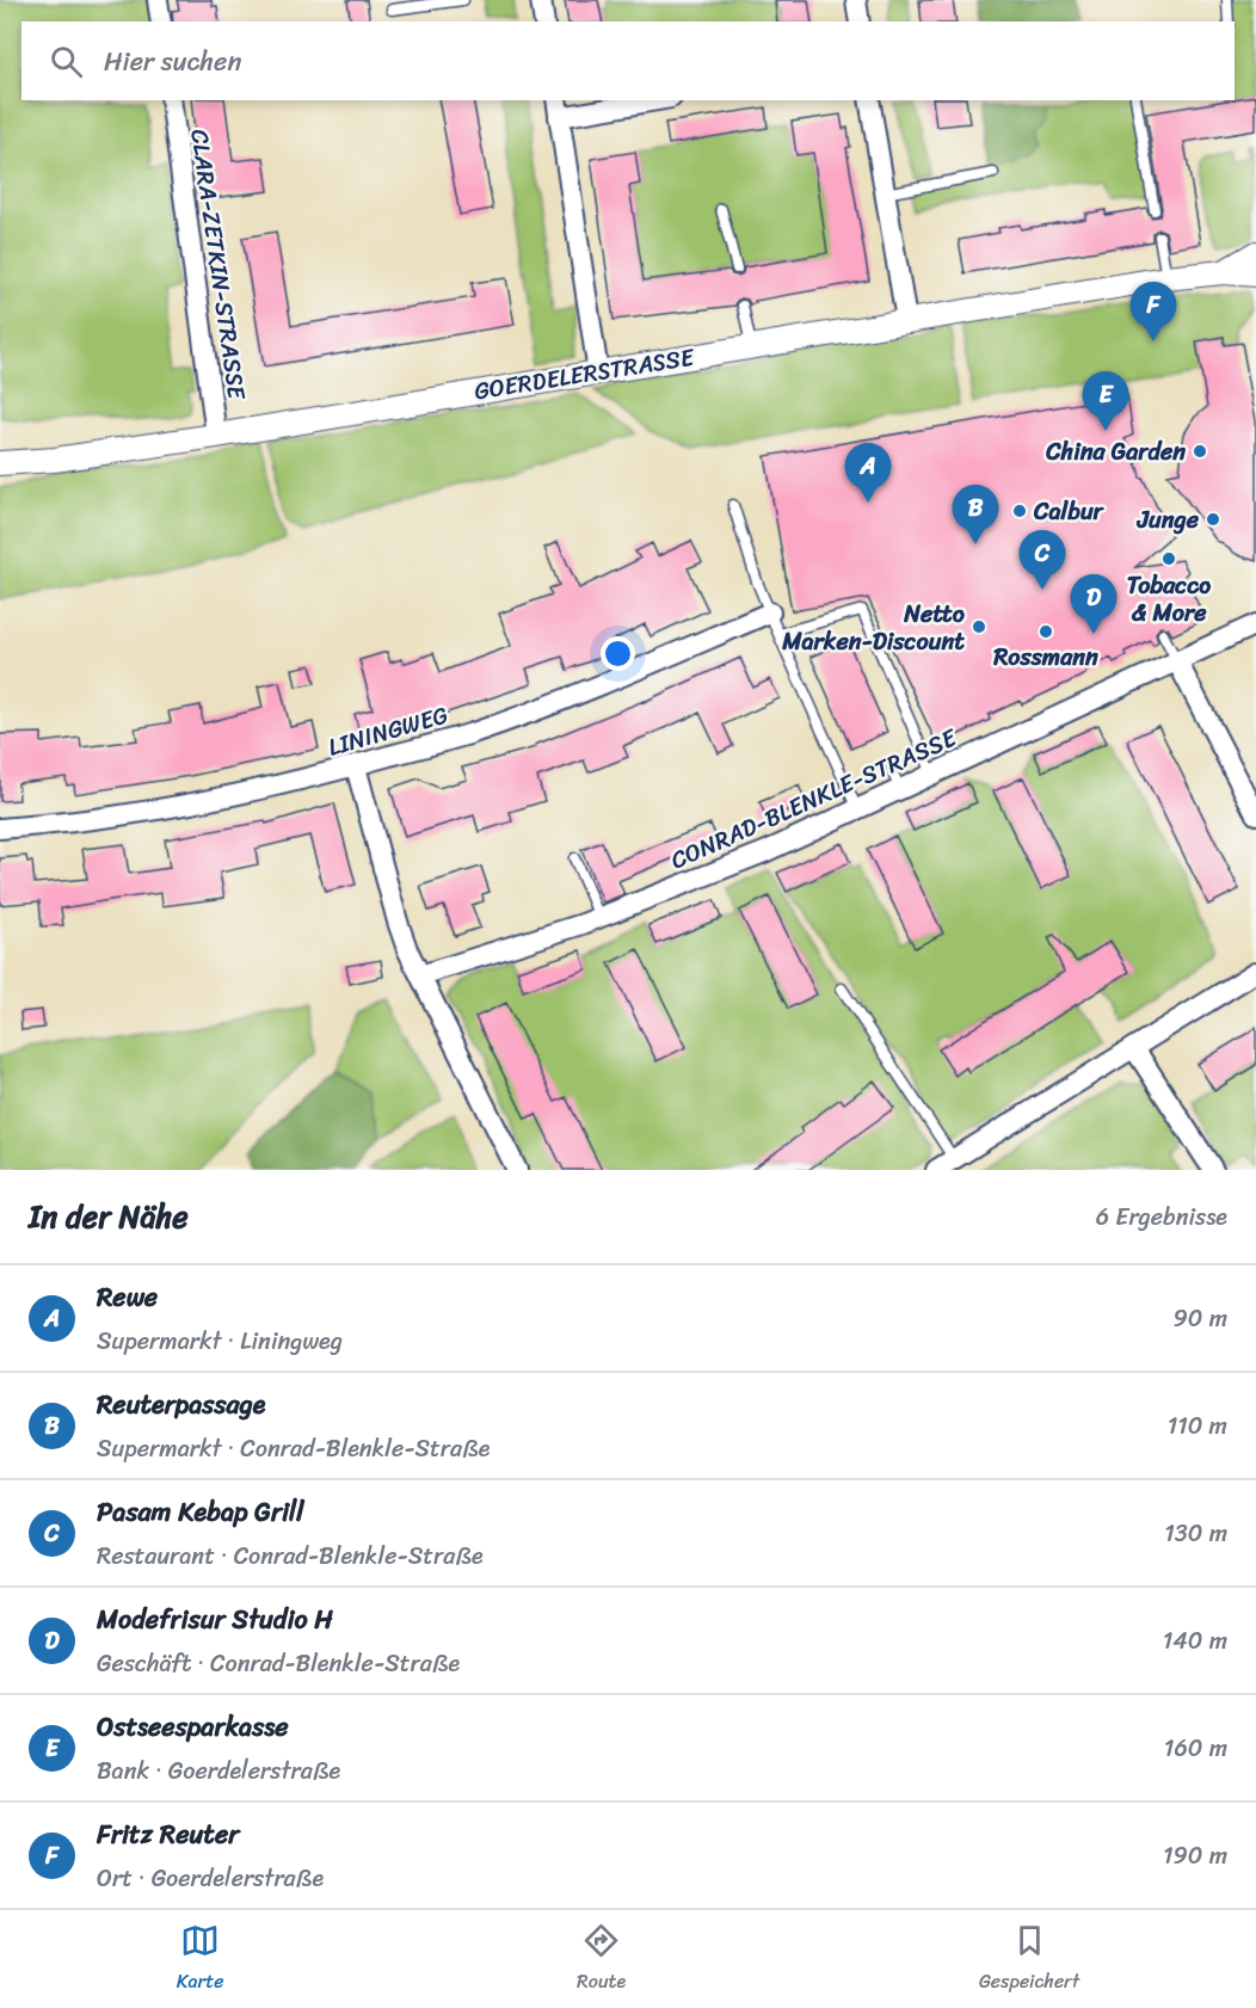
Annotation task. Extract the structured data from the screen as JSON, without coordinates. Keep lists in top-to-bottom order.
{
  "streets": {
    "street": [
      "CLARA-ZETKIN-STRASSE",
      "GOERDELERSTRASSE",
      "LININGWEG",
      "CONRAD-BLENKLE-STRASSE"
    ]
  },
  "crossings": [
    ["CLARA-ZETKIN-STRASSE", "GOERDELERSTRASSE"]
  ],
  "places": [
    "China Garden",
    "Calbur",
    "Junge",
    "Tobacco & More",
    "Netto Marken-Discount",
    "Rossmann"
  ],
  "page": {
    "search": "Hier suchen",
    "pins": [
      "F",
      "E",
      "A",
      "B",
      "C",
      "D"
    ],
    "heading": ["In der Nähe", "6 Ergebnisse"],
    "list": [
      {
        "mark": "A",
        "name": "Rewe",
        "note": "Supermarkt · Liningweg",
        "value": "90 m"
      },
      {
        "mark": "B",
        "name": "Reuterpassage",
        "note": "Supermarkt · Conrad-Blenkle-Straße",
        "value": "110 m"
      },
      {
        "mark": "C",
        "name": "Pasam Kebap Grill",
        "note": "Restaurant · Conrad-Blenkle-Straße",
        "value": "130 m"
      },
      {
        "mark": "D",
        "name": "Modefrisur Studio H",
        "note": "Geschäft · Conrad-Blenkle-Straße",
        "value": "140 m"
      },
      {
        "mark": "E",
        "name": "Ostseesparkasse",
        "note": "Bank · Goerdelerstraße",
        "value": "160 m"
      },
      {
        "mark": "F",
        "name": "Fritz Reuter",
        "note": "Ort · Goerdelerstraße",
        "value": "190 m"
      }
    ],
    "nav": ["Karte", "Route", "Gespeichert"]
  }
}
